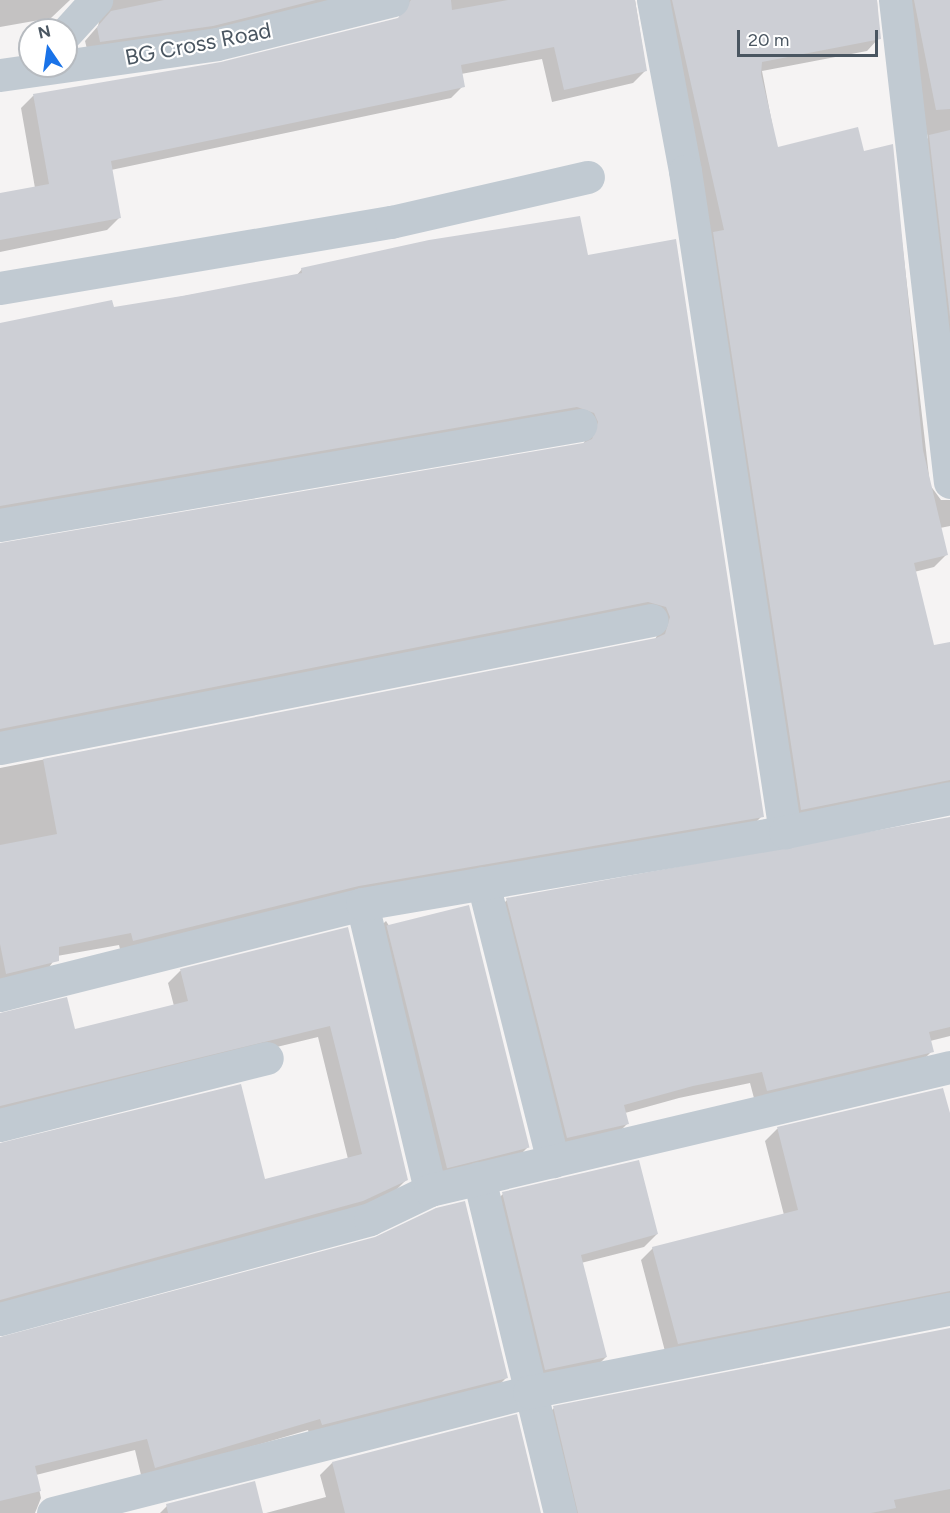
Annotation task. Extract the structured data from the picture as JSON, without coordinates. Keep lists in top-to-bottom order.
{
  "streets": {
    "street": ["BG Cross Road"]
  },
  "scale_bar": "20 m",
  "north": "top"
}
